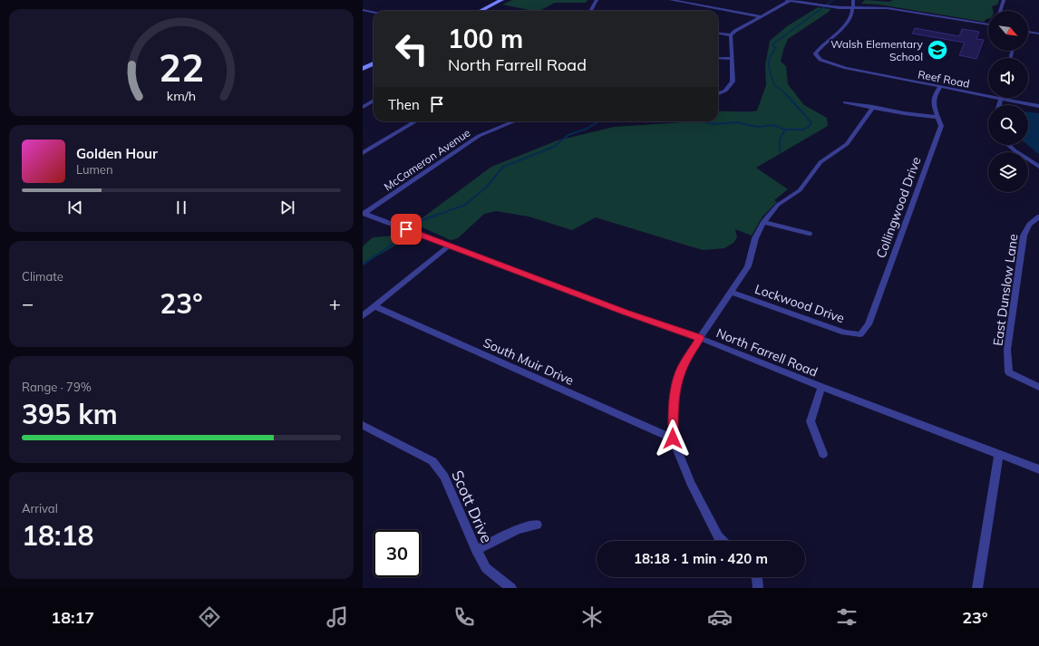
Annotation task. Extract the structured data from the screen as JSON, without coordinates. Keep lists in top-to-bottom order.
{
  "streets": {
    "street": [
      "Reef Road",
      "McCameron Avenue",
      "Collingwood Drive",
      "East Dunslow Lane",
      "Lockwood Drive",
      "North Farrell Road",
      "South Muir Drive",
      "Scott Drive"
    ]
  },
  "crossings": [
    ["Reef Road", "Collingwood Drive"],
    ["McCameron Avenue", "North Farrell Road"],
    ["Collingwood Drive", "Lockwood Drive"]
  ],
  "places": {
    "school or university": ["Walsh Elementary School"]
  },
  "north": "bottom right",
  "page": {
    "turn": ["100 m", "North Farrell Road"],
    "then": "Then",
    "song": ["Golden Hour", "Lumen"],
    "tile": [
      "Climate",
      ["Range · 79%", "395 km"],
      ["Arrival", "18:18"]
    ],
    "heat": ["−", "23°", "+"],
    "limit": "30",
    "trip": "18:18 · 1 min · 420 m",
    "tabs": ["18:17", "23°"],
    "gauge": ["22", "km/h"]
  }
}
